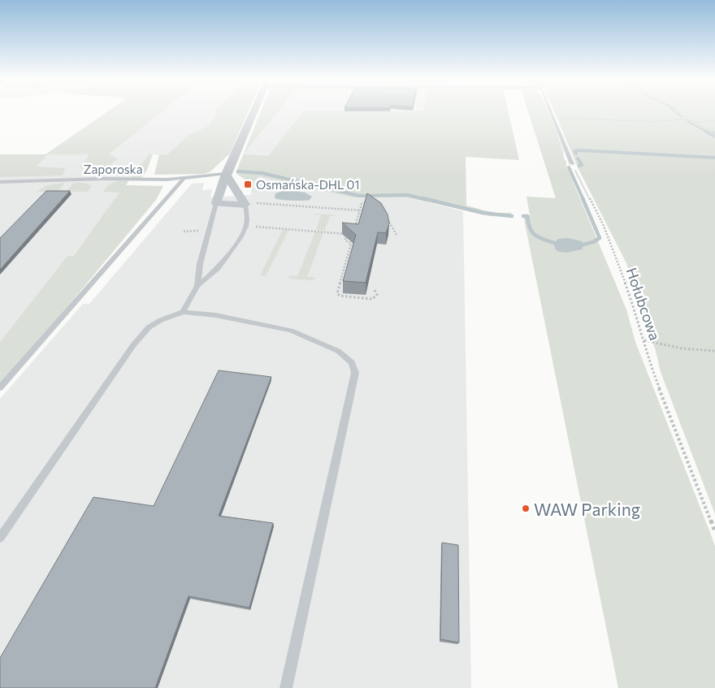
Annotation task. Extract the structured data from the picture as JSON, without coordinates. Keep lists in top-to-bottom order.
{
  "streets": {
    "lane": ["Zaporoska"],
    "path": ["Hołubcowa"]
  },
  "places": {
    "transit": ["Osmańska-DHL 01"],
    "other": ["WAW Parking"]
  }
}
